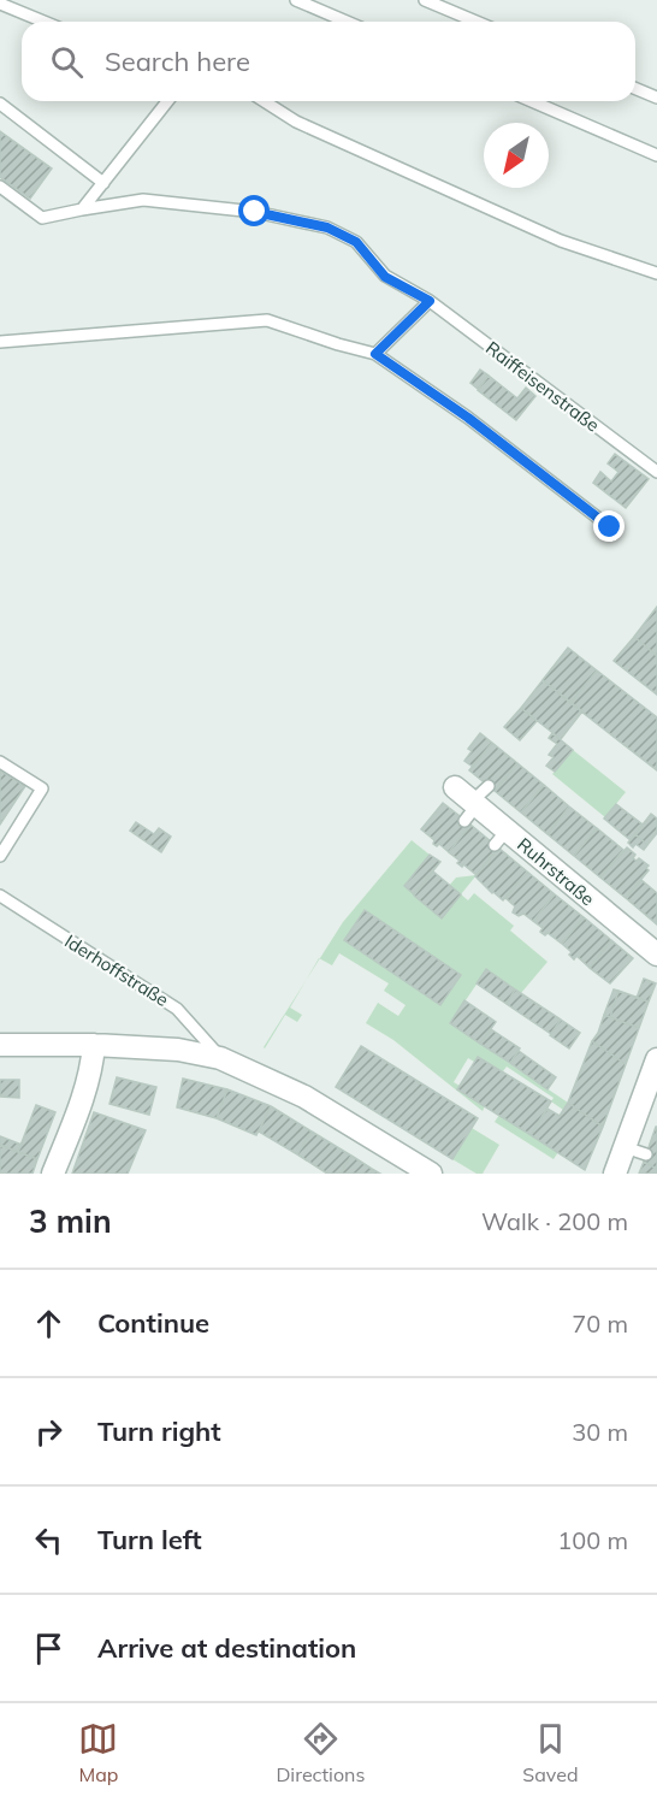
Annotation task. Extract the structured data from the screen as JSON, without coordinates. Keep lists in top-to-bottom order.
{
  "streets": {
    "street": ["Ruhrstraße", "Iderhoffstraße"],
    "lane": ["Raiffeisenstraße"]
  },
  "north": "bottom left",
  "page": {
    "search": "Search here",
    "heading": ["3 min", "Walk · 200 m"],
    "list": [
      ["Continue", "70 m"],
      ["Turn right", "30 m"],
      ["Turn left", "100 m"],
      "Arrive at destination"
    ],
    "nav": ["Map", "Directions", "Saved"]
  }
}
